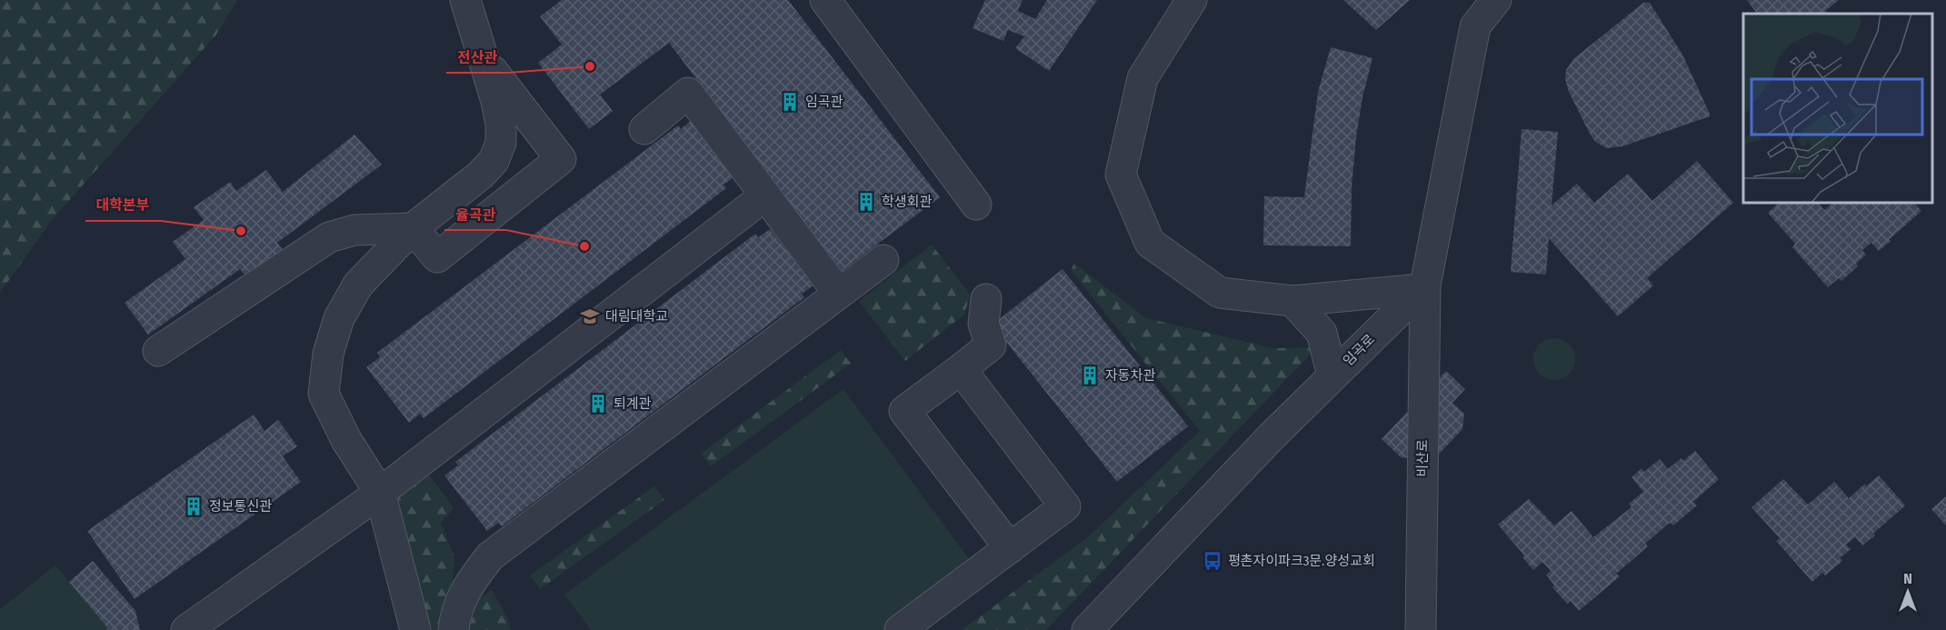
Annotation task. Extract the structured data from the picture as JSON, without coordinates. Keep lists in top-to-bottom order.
{
  "streets": {
    "street": ["임곡로", "비산로"]
  },
  "crossings": [
    ["임곡로", "비산로"]
  ],
  "places": {
    "other": ["전산관", "대학본부", "율곡관"],
    "building": [
      "임곡관",
      "학생회관",
      "자동차관",
      "퇴계관",
      "정보통신관"
    ],
    "school or university": ["대림대학교"],
    "bus stop": ["평촌자이파크3문.양성교회"]
  },
  "north": "top"
}
